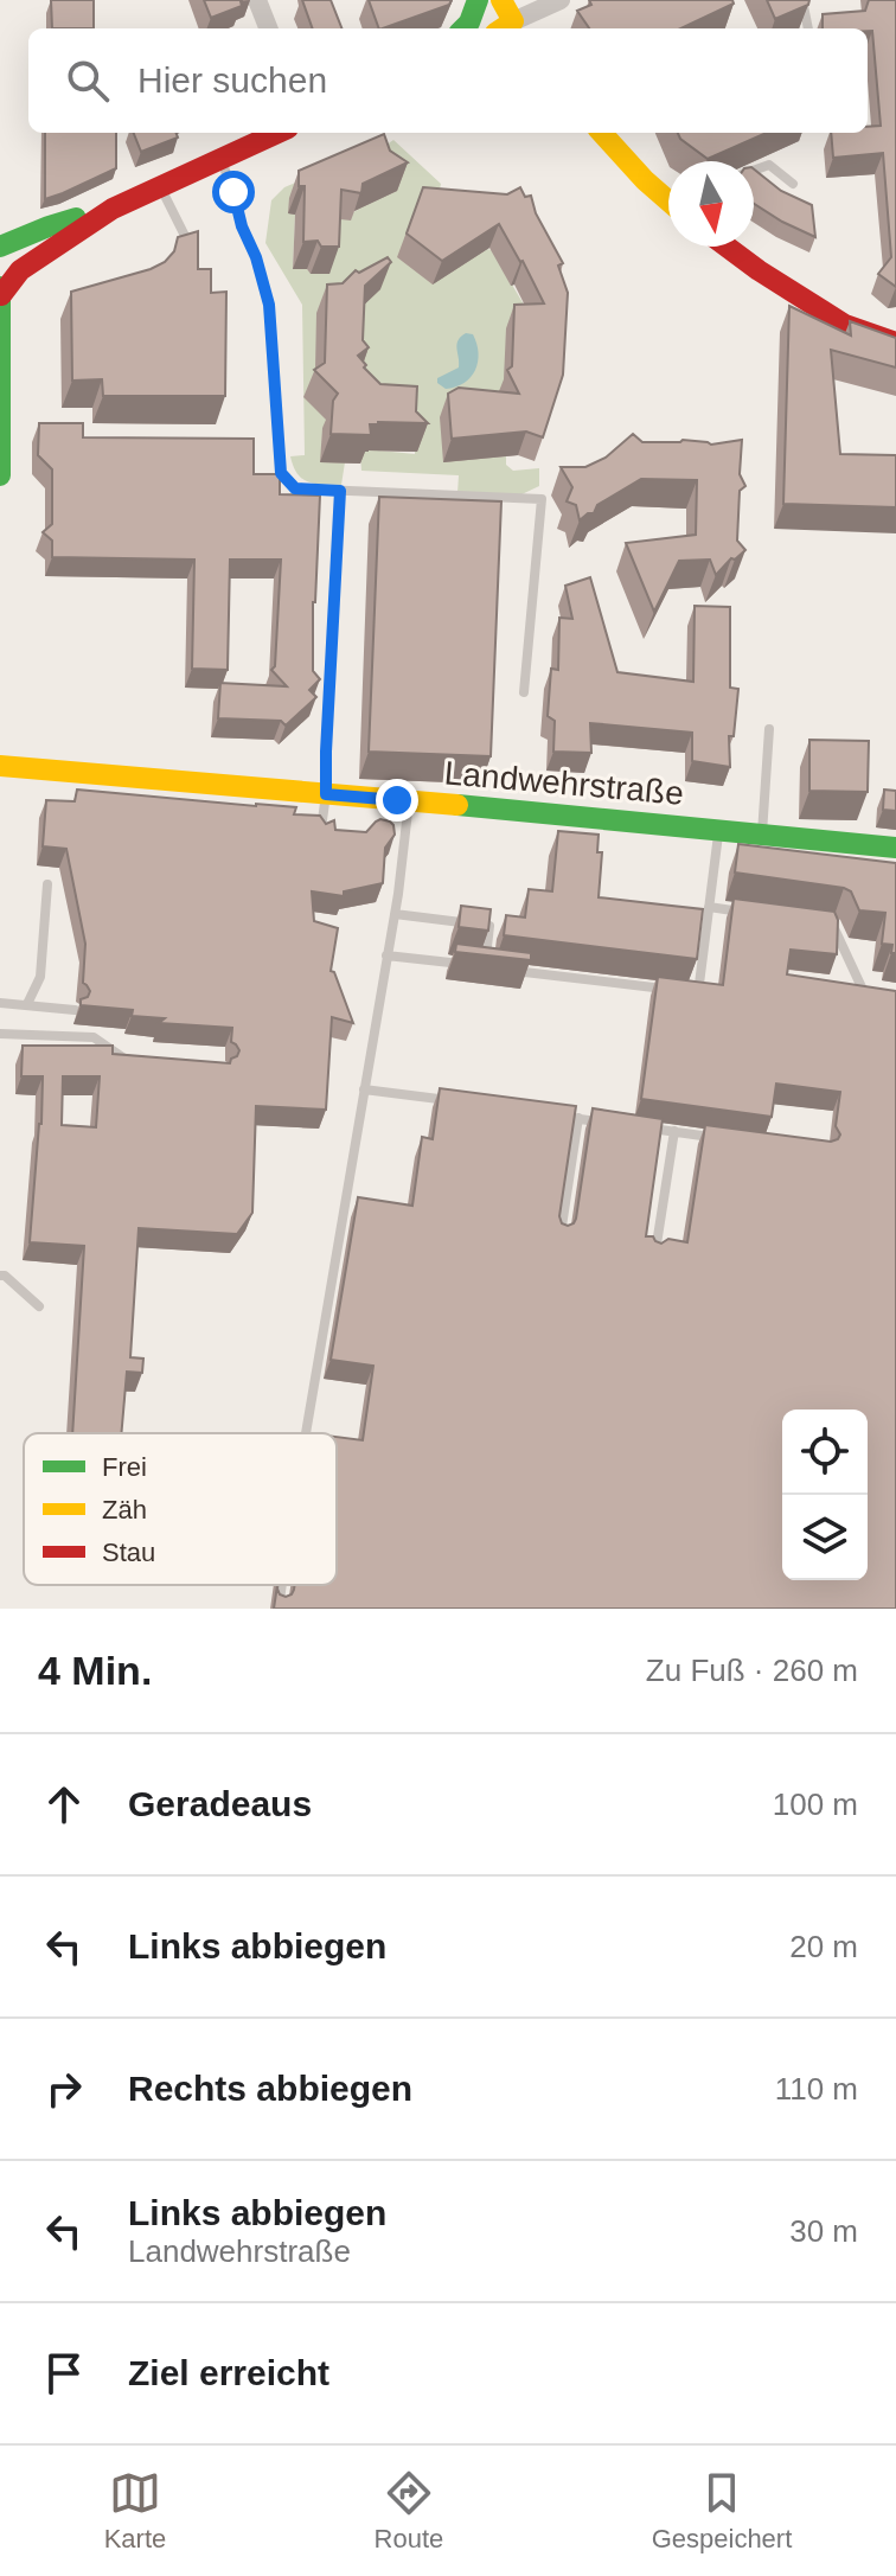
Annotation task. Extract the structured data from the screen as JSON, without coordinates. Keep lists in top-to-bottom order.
{
  "streets": {
    "street": ["Landwehrstraße"]
  },
  "legend": ["Frei", "Zäh", "Stau"],
  "north": "bottom",
  "page": {
    "search": "Hier suchen",
    "heading": ["4 Min.", "Zu Fuß · 260 m"],
    "list": [
      ["Geradeaus", "100 m"],
      ["Links abbiegen", "20 m"],
      ["Rechts abbiegen", "110 m"],
      ["Links abbiegen", "Landwehrstraße", "30 m"],
      "Ziel erreicht"
    ],
    "nav": ["Karte", "Route", "Gespeichert"]
  }
}
